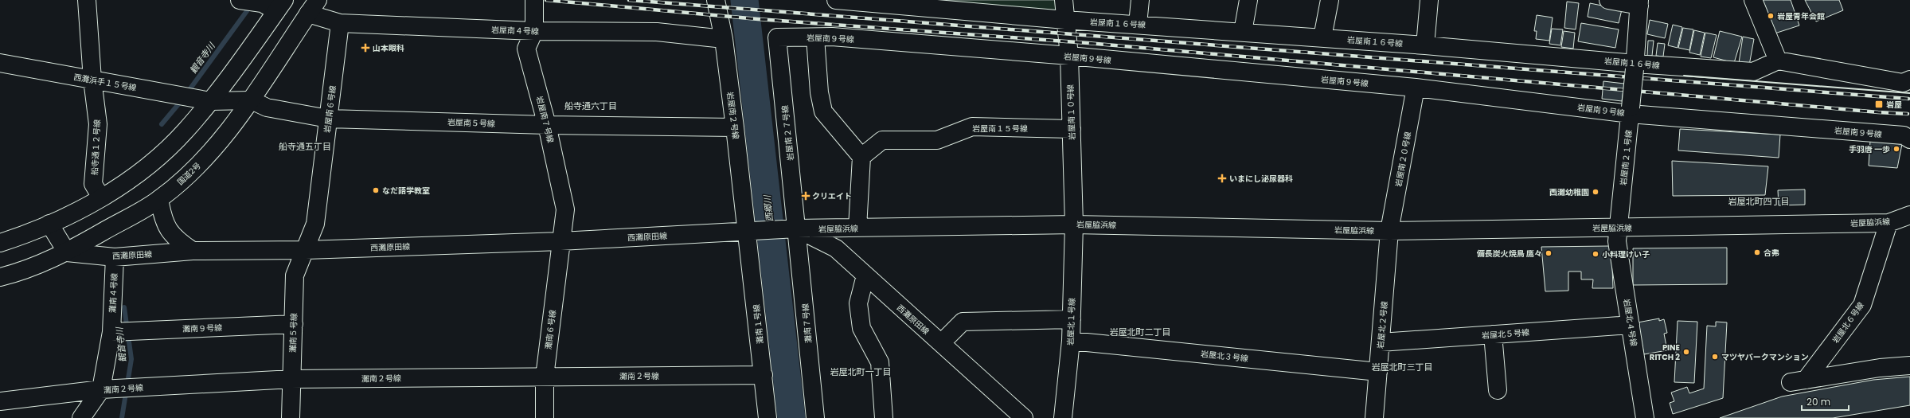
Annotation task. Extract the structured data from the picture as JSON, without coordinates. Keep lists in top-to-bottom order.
{
  "streets": {
    "main road": [
      "岩屋南１６号線",
      "岩屋南４号線",
      "岩屋南９号線",
      "西灘浜手１５号線",
      "岩屋南６号線",
      "岩屋南１０号線",
      "岩屋南２号線",
      "岩屋南７号線",
      "岩屋南５号線",
      "岩屋南１５号線",
      "岩屋南２７号線",
      "船寺通１２号線",
      "岩屋南２１号線",
      "岩屋南２０号線",
      "国道2号",
      "岩屋脇浜線",
      "西灘原田線",
      "灘南４号線",
      "岩屋北１号線",
      "岩屋北４号線",
      "岩屋北６号線",
      "灘南７号線",
      "灘南１号線",
      "岩屋北２号線",
      "灘南９号線",
      "灘南６号線",
      "灘南５号線",
      "岩屋北５号線",
      "岩屋北３号線",
      "灘南２号線"
    ]
  },
  "crossings": [
    ["岩屋南１６号線", "岩屋南１０号線"],
    ["岩屋南１６号線", "岩屋南２１号線"],
    ["岩屋南４号線", "岩屋南６号線"],
    ["岩屋南４号線", "岩屋南２号線"],
    ["岩屋南４号線", "岩屋南７号線"],
    ["岩屋南４号線", "国道2号"],
    ["岩屋南９号線", "岩屋南１０号線"],
    ["岩屋南９号線", "岩屋南２７号線"],
    ["岩屋南９号線", "岩屋南２１号線"],
    ["岩屋南９号線", "岩屋南２０号線"],
    ["西灘浜手１５号線", "岩屋南５号線"],
    ["西灘浜手１５号線", "船寺通１２号線"],
    ["岩屋南６号線", "岩屋南５号線"],
    ["岩屋南６号線", "西灘原田線"],
    ["岩屋南６号線", "灘南５号線"],
    ["岩屋南１０号線", "岩屋南１５号線"],
    ["岩屋南１０号線", "岩屋脇浜線"],
    ["岩屋南１０号線", "岩屋北１号線"],
    ["岩屋南２号線", "岩屋南５号線"],
    ["岩屋南２号線", "岩屋脇浜線"],
    ["岩屋南２号線", "西灘原田線"],
    ["岩屋南２号線", "灘南１号線"],
    ["岩屋南７号線", "岩屋南５号線"],
    ["岩屋南７号線", "西灘原田線"],
    ["岩屋南７号線", "灘南６号線"],
    ["岩屋南５号線", "国道2号"],
    ["岩屋南２７号線", "岩屋脇浜線"],
    ["岩屋南２７号線", "西灘原田線"],
    ["岩屋南２７号線", "灘南７号線"],
    ["岩屋南２１号線", "岩屋脇浜線"],
    ["岩屋南２１号線", "岩屋北４号線"],
    ["岩屋南２０号線", "岩屋脇浜線"],
    ["岩屋南２０号線", "岩屋北２号線"],
    ["国道2号", "西灘原田線"],
    ["岩屋脇浜線", "西灘原田線"],
    ["岩屋脇浜線", "岩屋北１号線"],
    ["岩屋脇浜線", "岩屋北４号線"],
    ["岩屋脇浜線", "岩屋北６号線"],
    ["岩屋脇浜線", "灘南７号線"],
    ["岩屋脇浜線", "灘南１号線"],
    ["岩屋脇浜線", "岩屋北２号線"],
    ["西灘原田線", "灘南４号線"],
    ["西灘原田線", "灘南７号線"],
    ["西灘原田線", "灘南１号線"],
    ["西灘原田線", "灘南６号線"],
    ["西灘原田線", "灘南５号線"],
    ["灘南４号線", "灘南９号線"],
    ["灘南４号線", "灘南２号線"],
    ["岩屋北１号線", "岩屋北３号線"],
    ["岩屋北４号線", "岩屋北５号線"],
    ["灘南１号線", "灘南２号線"],
    ["岩屋北２号線", "岩屋北５号線"],
    ["岩屋北２号線", "岩屋北３号線"],
    ["灘南９号線", "灘南５号線"],
    ["灘南６号線", "灘南２号線"],
    ["灘南５号線", "灘南２号線"]
  ],
  "districts": [
    "船寺通六丁目",
    "船寺通五丁目",
    "岩屋北町四丁目",
    "岩屋北町二丁目",
    "岩屋北町三丁目",
    "岩屋北町一丁目"
  ],
  "water": ["観音寺川", "西郷川"],
  "places": {
    "other": [
      "岩屋青年会館",
      "手羽唐 一歩",
      "なだ語学教室",
      "西灘幼稚園",
      "合弗",
      "備長炭火焼鳥 鷹々",
      "小料理けい子",
      "PINE RITCH 2",
      "マツヤパークマンション"
    ],
    "health": ["山本眼科", "いまにし泌尿器科", "クリエイト"],
    "transit": ["岩屋"]
  },
  "scale_bar": "20 m"
}
